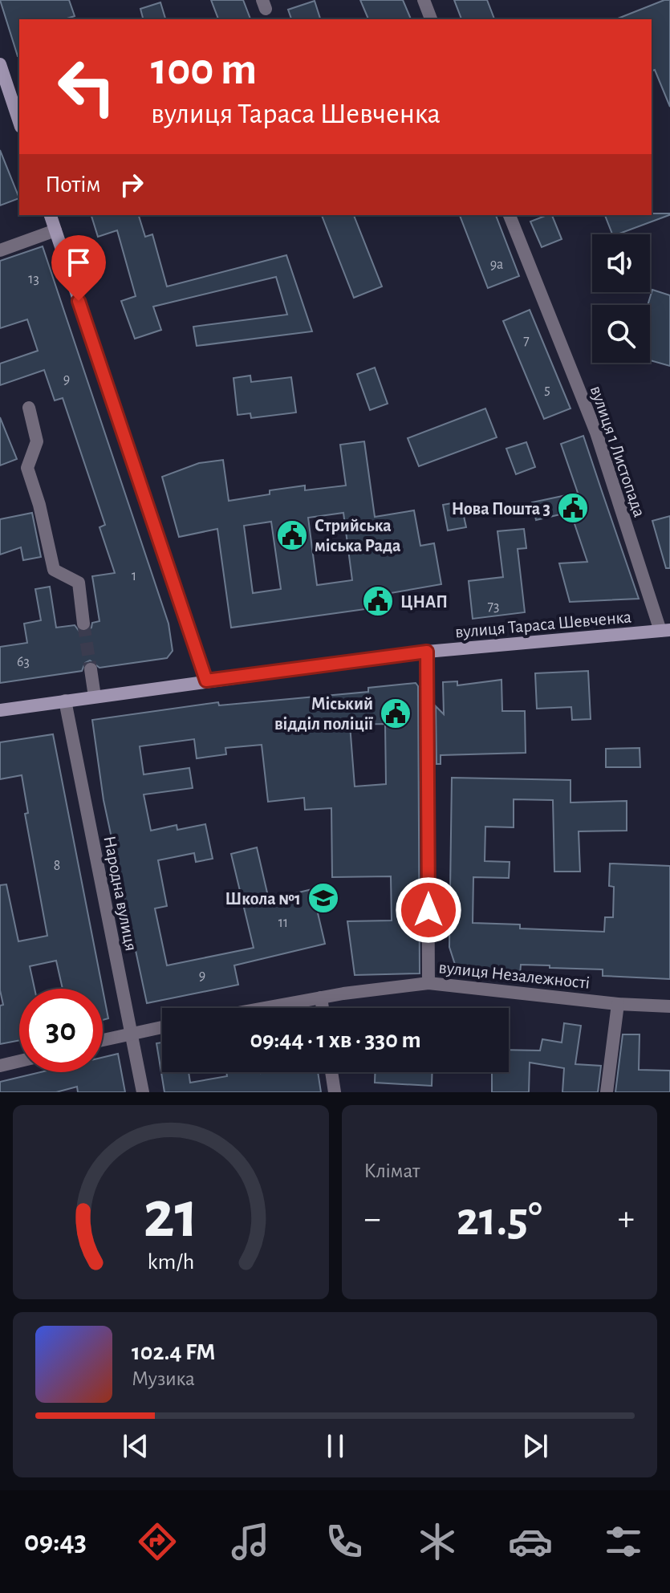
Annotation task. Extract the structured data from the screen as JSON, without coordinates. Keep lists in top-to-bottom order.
{
  "streets": {
    "main road": ["вулиця Тараса Шевченка"],
    "street": ["вулиця 1 Листопада", "Народна вулиця", "вулиця Незалежності"]
  },
  "crossings": [
    ["вулиця 1 Листопада", "вулиця Тараса Шевченка"],
    ["вулиця Тараса Шевченка", "Народна вулиця"]
  ],
  "places": {
    "public building": [
      "Нова Пошта 3",
      "Стрийська міська Рада",
      "ЦНАП",
      "Міський відділ поліції"
    ],
    "school or university": ["Школа №1"]
  },
  "house_numbers": [
    "9а",
    "13",
    "7",
    "9",
    "5",
    "1",
    "73",
    "63",
    "8",
    "11",
    "9"
  ],
  "page": {
    "turn": ["100 m", "вулиця Тараса Шевченка"],
    "then": "Потім",
    "limit": "30",
    "trip": "09:44 · 1 хв · 330 m",
    "tile": "Клімат",
    "heat": ["−", "21.5°", "+"],
    "song": ["102.4 FM", "Музика"],
    "tabs": "09:43",
    "gauge": ["21", "km/h"]
  }
}
